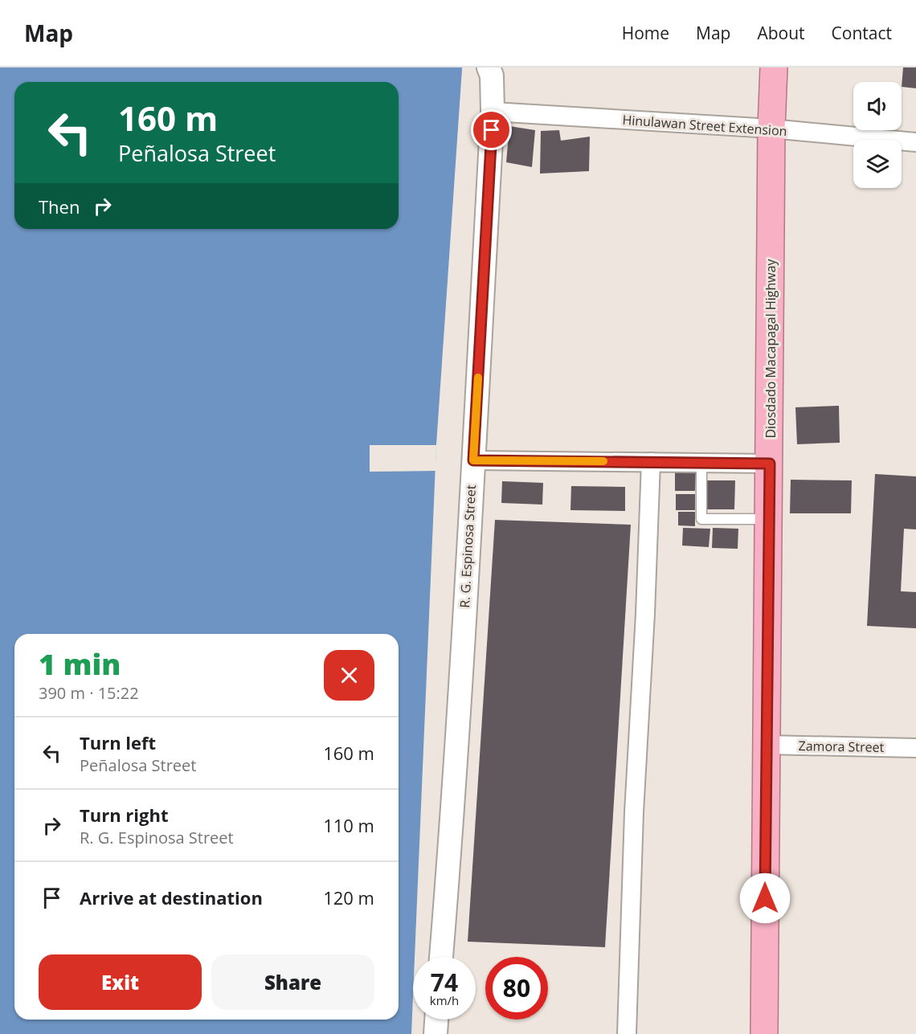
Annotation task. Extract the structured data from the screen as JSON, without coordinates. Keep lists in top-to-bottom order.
{
  "streets": {
    "highway": ["Diosdado Macapagal Highway"],
    "street": ["Hinulawan Street Extension", "R. G. Espinosa Street", "Zamora Street"]
  },
  "crossings": [
    ["Hinulawan Street Extension", "Diosdado Macapagal Highway"],
    ["Hinulawan Street Extension", "R. G. Espinosa Street"],
    ["Diosdado Macapagal Highway", "Zamora Street"]
  ],
  "page": {
    "header": "Map",
    "nav": [
      "Home",
      "Map",
      "About",
      "Contact"
    ],
    "turn": ["160 m", "Peñalosa Street"],
    "then": "Then",
    "heading": ["1 min", "390 m · 15:22"],
    "list": [
      {
        "name": "Turn left",
        "note": "Peñalosa Street",
        "value": "160 m"
      },
      {
        "name": "Turn right",
        "note": "R. G. Espinosa Street",
        "value": "110 m"
      },
      {
        "name": "Arrive at destination",
        "value": "120 m"
      }
    ],
    "buttons": ["Exit", "Share"],
    "speed": "74 km/h",
    "limit": "80"
  }
}
